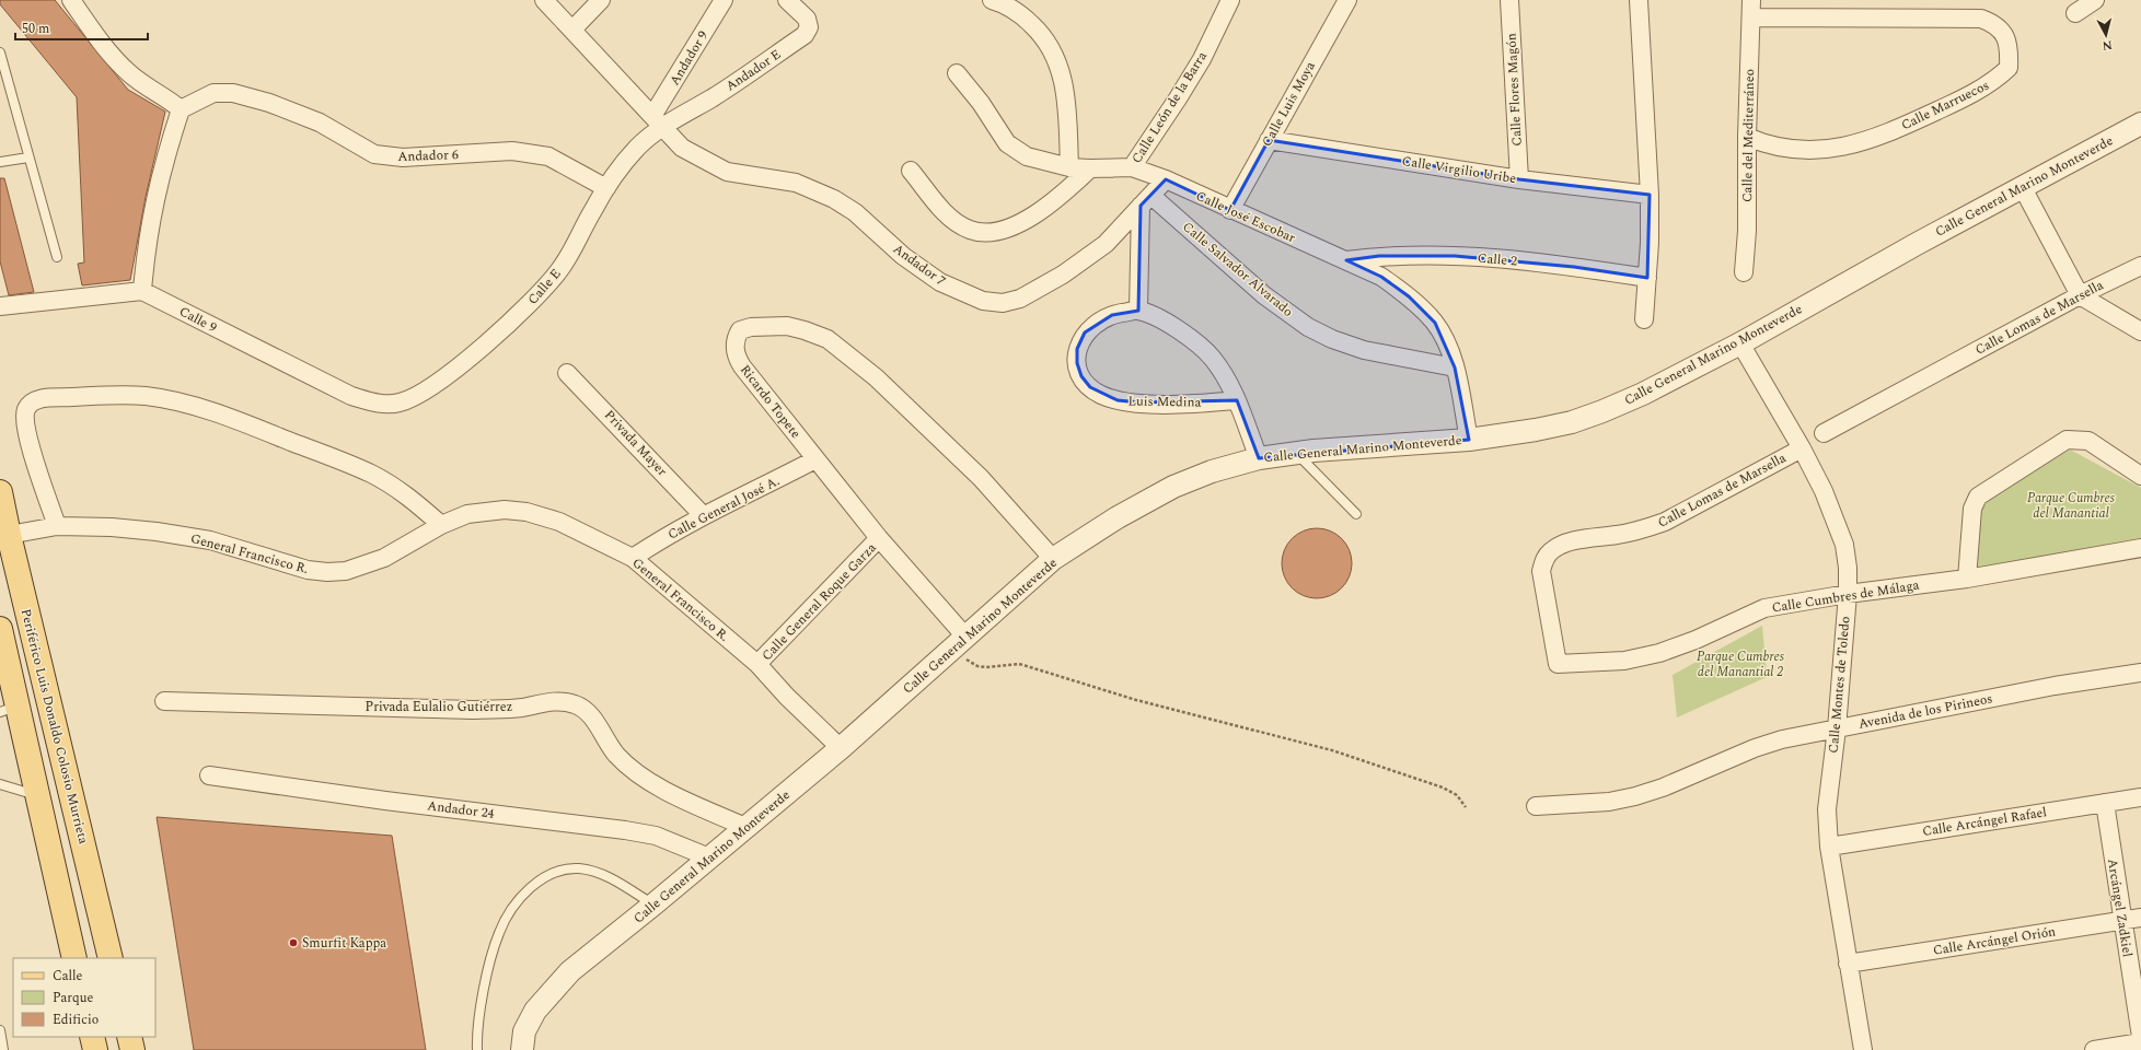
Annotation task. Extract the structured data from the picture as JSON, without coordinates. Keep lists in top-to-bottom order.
{
  "streets": {
    "main road": ["Periférico Luis Donaldo Colosio Murrieta"],
    "street": [
      "Andador 9",
      "Andador E",
      "Calle Flores Magón",
      "Calle Luis Moya",
      "Calle Marruecos",
      "Calle León de la Barra",
      "Calle del Mediterráneo",
      "Andador 6",
      "Calle Virgilio Uribe",
      "Calle General Marino Monteverde",
      "Calle José Escobar",
      "Calle 2",
      "Andador 7",
      "Calle Salvador Alvarado",
      "Calle E",
      "Calle Lomas de Marsella",
      "Calle 9",
      "Ricardo Topete",
      "Luis Medina",
      "Privada Mayer",
      "Calle General José A.",
      "General Francisco R.",
      "Calle Cumbres de Málaga",
      "Calle General Roque Garza",
      "Calle Montes de Toledo",
      "Privada Eulalio Gutiérrez",
      "Avenida de los Pirineos",
      "Andador 24",
      "Calle Arcángel Rafael",
      "Arcángel Zadkiel",
      "Calle Arcángel Orión"
    ]
  },
  "crossings": [
    ["Andador 9", "Andador E"],
    ["Andador 9", "Andador 7"],
    ["Andador 9", "Calle E"],
    ["Andador E", "Andador 7"],
    ["Andador E", "Calle E"],
    ["Calle Flores Magón", "Calle Virgilio Uribe"],
    ["Calle Luis Moya", "Calle Virgilio Uribe"],
    ["Calle Luis Moya", "Calle José Escobar"],
    ["Calle Marruecos", "Calle del Mediterráneo"],
    ["Calle León de la Barra", "Calle José Escobar"],
    ["Andador 6", "Calle E"],
    ["Calle General Marino Monteverde", "Calle José Escobar"],
    ["Calle General Marino Monteverde", "Ricardo Topete"],
    ["Calle General Marino Monteverde", "General Francisco R."],
    ["Calle General Marino Monteverde", "Calle Montes de Toledo"],
    ["Calle General Marino Monteverde", "Privada Eulalio Gutiérrez"],
    ["Calle General Marino Monteverde", "Andador 24"],
    ["Calle José Escobar", "Calle 2"],
    ["Calle José Escobar", "Andador 7"],
    ["Calle José Escobar", "Calle Salvador Alvarado"],
    ["Andador 7", "Calle Salvador Alvarado"],
    ["Andador 7", "Calle E"],
    ["Calle E", "Calle 9"],
    ["Calle Lomas de Marsella", "Calle Cumbres de Málaga"],
    ["Calle Lomas de Marsella", "Calle Montes de Toledo"],
    ["Ricardo Topete", "Calle General José A."],
    ["Ricardo Topete", "Calle General Roque Garza"],
    ["Privada Mayer", "Calle General José A."],
    ["Calle General José A.", "General Francisco R."],
    ["General Francisco R.", "Calle General Roque Garza"],
    ["General Francisco R.", "Periférico Luis Donaldo Colosio Murrieta"],
    ["Calle Cumbres de Málaga", "Calle Montes de Toledo"],
    ["Calle Montes de Toledo", "Avenida de los Pirineos"],
    ["Calle Montes de Toledo", "Calle Arcángel Rafael"],
    ["Calle Montes de Toledo", "Calle Arcángel Orión"],
    ["Calle Arcángel Rafael", "Arcángel Zadkiel"],
    ["Arcángel Zadkiel", "Calle Arcángel Orión"]
  ],
  "parks": ["Parque Cumbres del Manantial", "Parque Cumbres del Manantial 2"],
  "places": ["Smurfit Kappa"],
  "legend": ["Calle", "Parque", "Edificio"],
  "scale_bar": "50 m",
  "north": "bottom"
}
